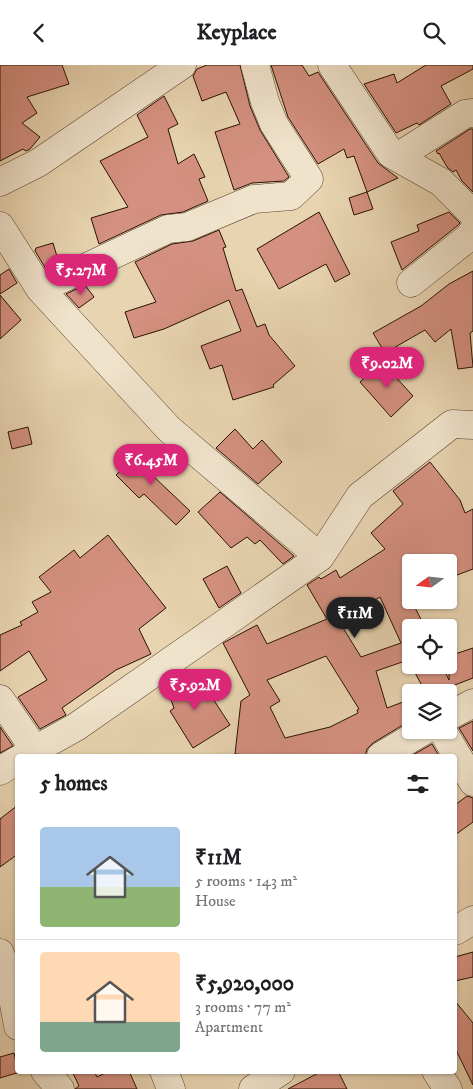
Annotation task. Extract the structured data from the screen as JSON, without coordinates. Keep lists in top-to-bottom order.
{
  "north": "left",
  "page": {
    "header": "Keyplace",
    "price": [
      "₹5.27M",
      "₹9.02M",
      "₹6.45M",
      "₹11M",
      "₹5.92M"
    ],
    "heading": "5 homes",
    "list": [
      {
        "name": "₹11M",
        "note": "5 rooms · 143 m² · House"
      },
      {
        "name": "₹5,920,000",
        "note": "3 rooms · 77 m² · Apartment"
      }
    ]
  }
}
